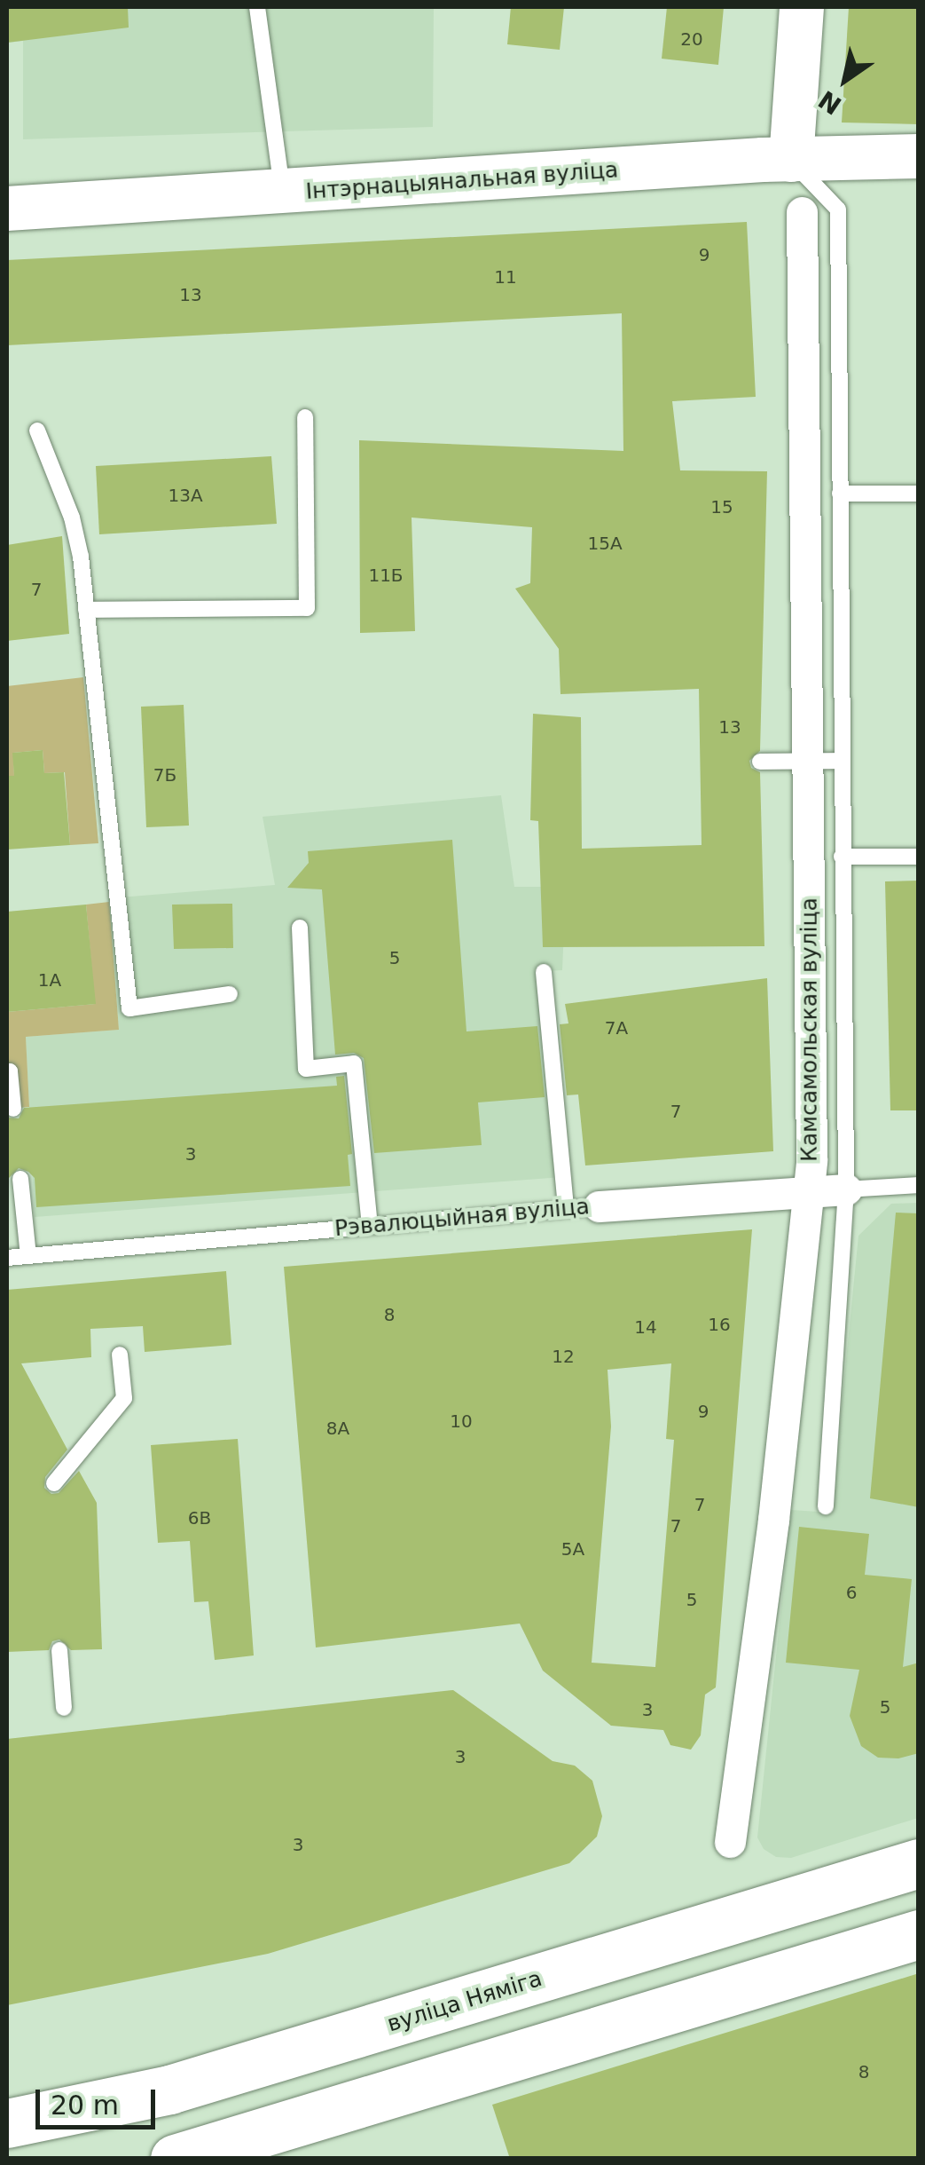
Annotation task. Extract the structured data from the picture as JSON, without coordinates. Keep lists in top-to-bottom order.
{
  "streets": {
    "main road": ["Інтэрнацыянальная вуліца", "вуліца Няміга"],
    "street": ["Камсамольская вуліца", "Рэвалюцыйная вуліца"]
  },
  "crossings": [
    ["Інтэрнацыянальная вуліца", "Камсамольская вуліца"],
    ["Камсамольская вуліца", "Рэвалюцыйная вуліца"]
  ],
  "house_numbers": [
    "20",
    "9",
    "11",
    "13",
    "13А",
    "15",
    "15А",
    "11Б",
    "7",
    "13",
    "7Б",
    "5",
    "1А",
    "7А",
    "7",
    "3",
    "8",
    "16",
    "14",
    "12",
    "9",
    "10",
    "8А",
    "7",
    "6В",
    "7",
    "5А",
    "6",
    "5",
    "5",
    "3",
    "3",
    "3",
    "8"
  ],
  "scale_bar": "20 m",
  "north": "bottom left"
}
